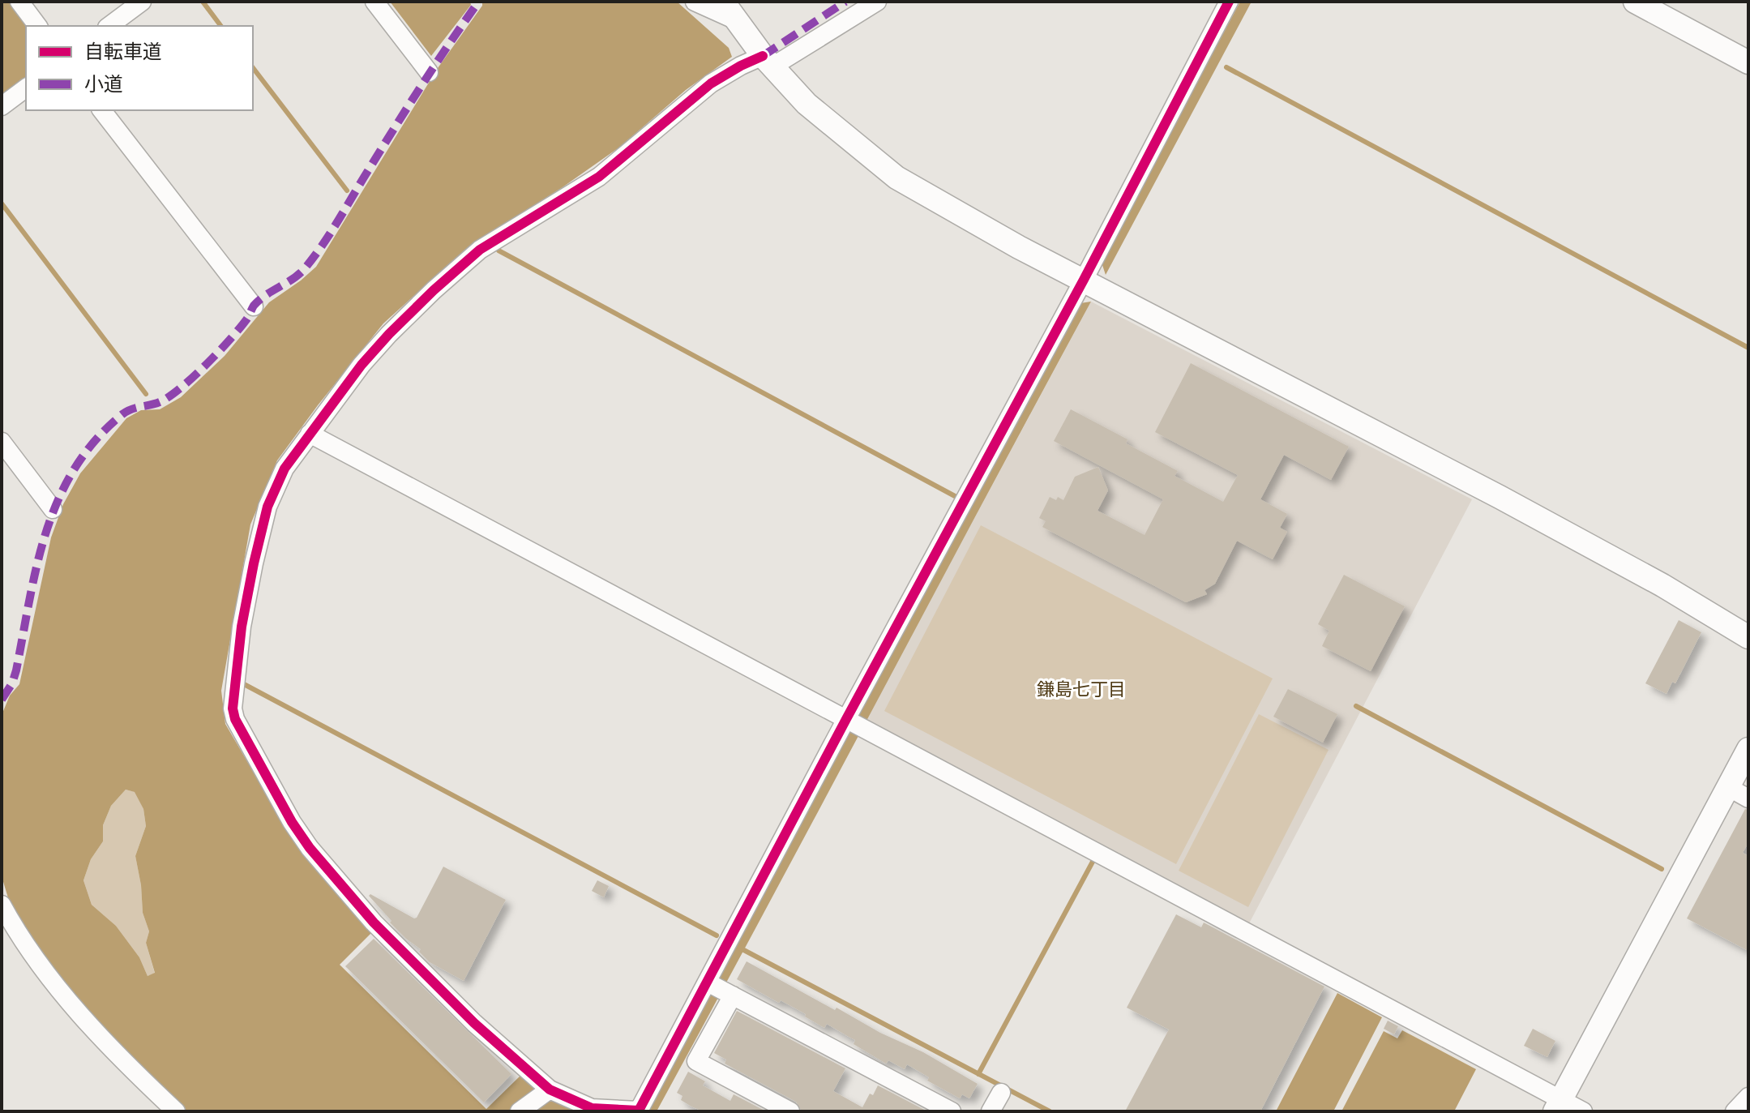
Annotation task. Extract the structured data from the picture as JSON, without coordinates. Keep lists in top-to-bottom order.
{
  "districts": ["鎌島七丁目"],
  "legend": ["自転車道", "小道"]
}
